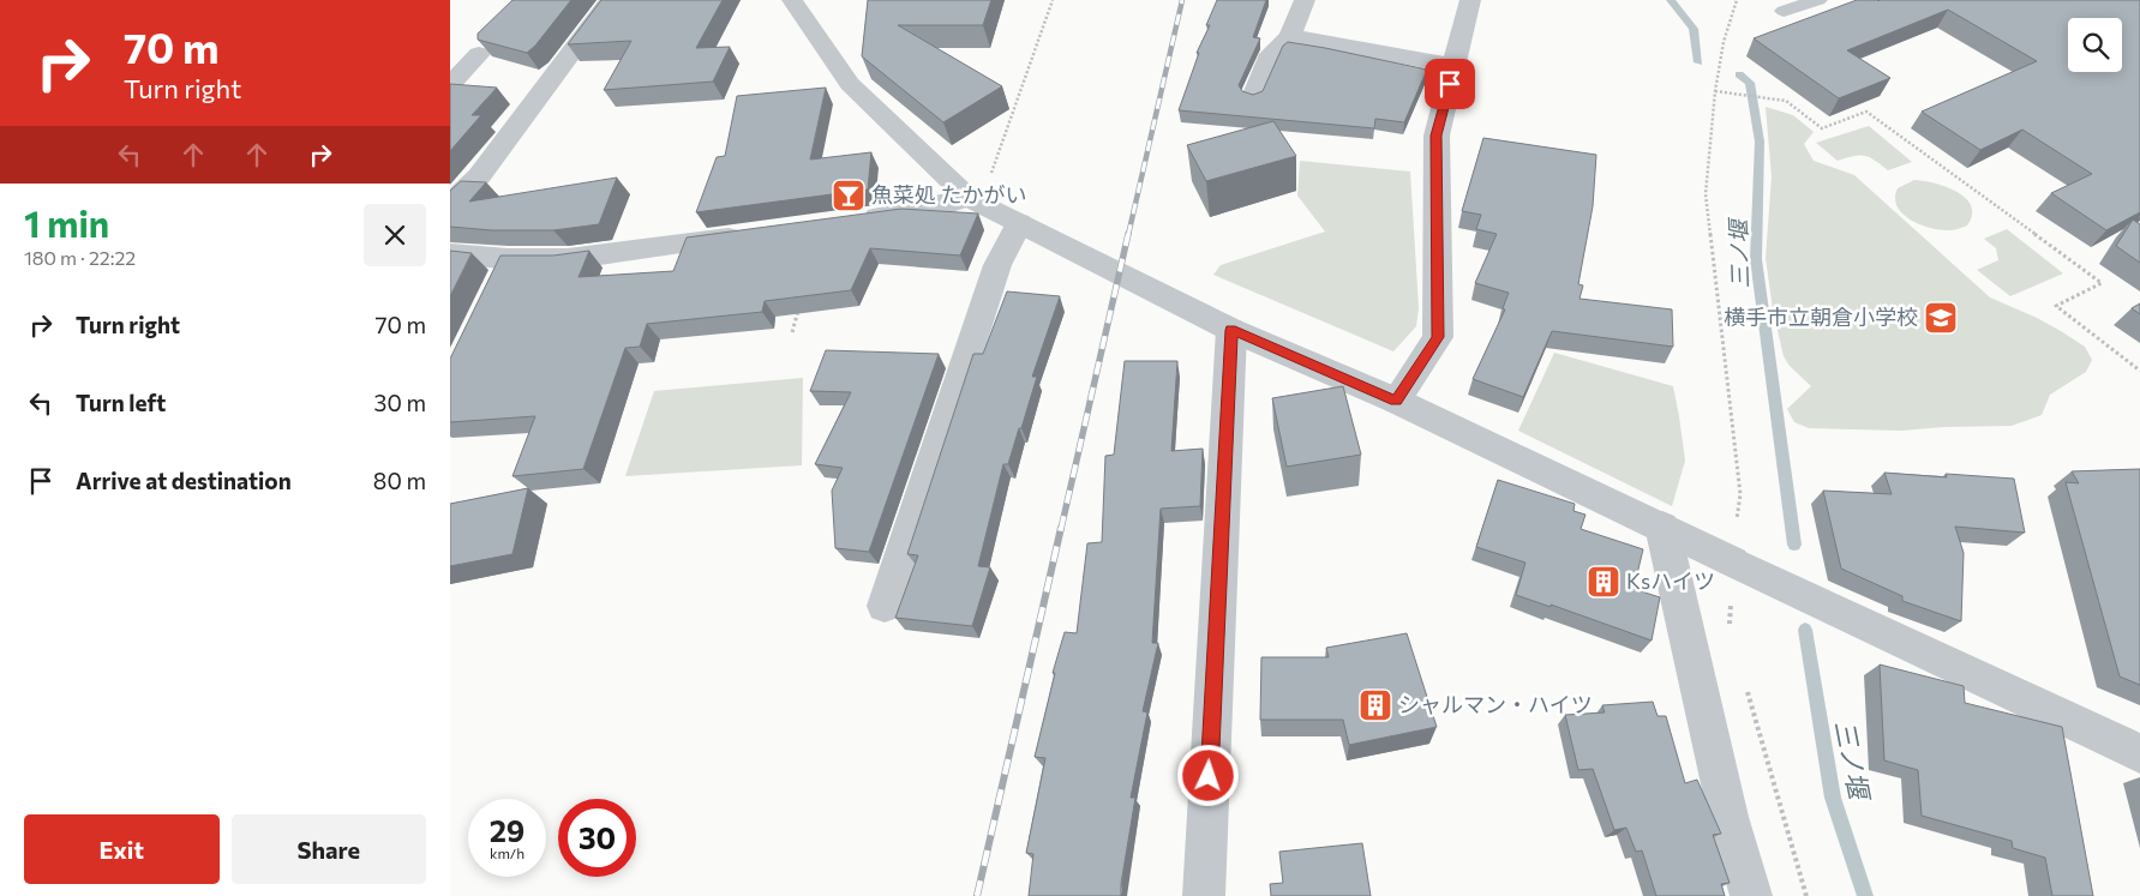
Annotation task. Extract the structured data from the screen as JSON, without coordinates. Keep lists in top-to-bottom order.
{
  "water": ["三ノ堰"],
  "places": {
    "bar": ["魚菜処 たかがい"],
    "school or university": ["横手市立朝倉小学校"],
    "building": ["Ksハイツ", "シャルマン・ハイツ"]
  },
  "page": {
    "turn": ["70 m", "Turn right"],
    "heading": ["1 min", "180 m · 22:22"],
    "list": [
      {
        "name": "Turn right",
        "value": "70 m"
      },
      {
        "name": "Turn left",
        "value": "30 m"
      },
      {
        "name": "Arrive at destination",
        "value": "80 m"
      }
    ],
    "speed": "29 km/h",
    "limit": "30",
    "buttons": ["Exit", "Share"]
  }
}
